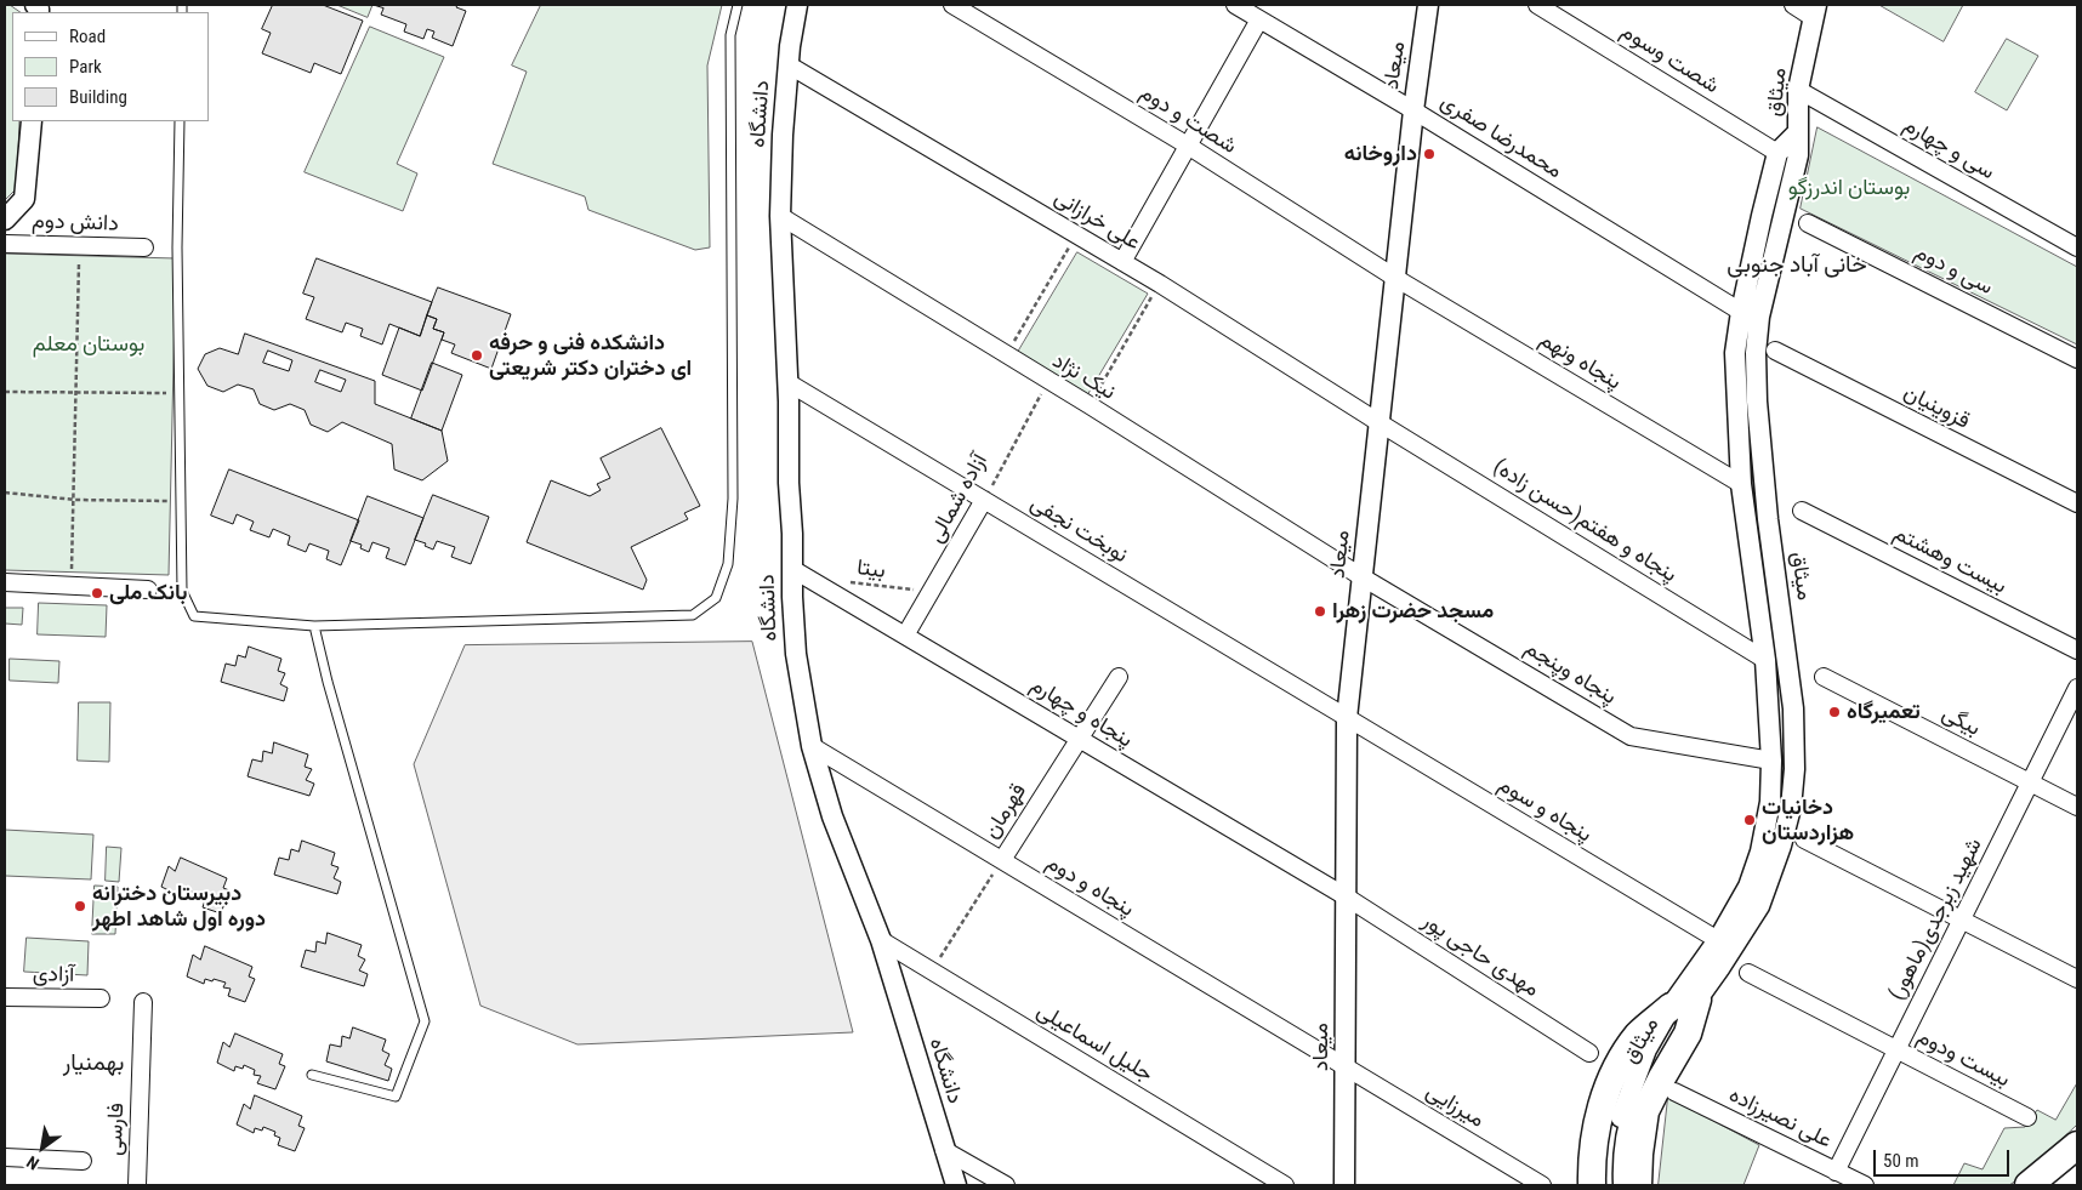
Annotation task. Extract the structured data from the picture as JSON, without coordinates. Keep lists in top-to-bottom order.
{
  "streets": {
    "street": [
      "شصت وسوم",
      "میعاد",
      "میثاق",
      "دانشگاه",
      "شصت و دوم",
      "محمدرضا صفری",
      "سی و چهارم",
      "علی خرازانی",
      "دانش دوم",
      "سی و دوم",
      "پنجاه ونهم",
      "نیک نژاد",
      "قزوینیان",
      "آزاده شمالی",
      "(حسن زاده)پنجاه و هفتم",
      "نوبخت نجفی",
      "بیست وهشتم",
      "پنجاه وپنجم",
      "پنجاه و چهارم",
      "بیگی",
      "پنجاه و سوم",
      "قهرمان",
      "پنجاه و دوم",
      "شهید زبرجدی(ماهور)",
      "مهدی حاجی پور",
      "آزادی",
      "جلیل اسماعیلی",
      "بیست ودوم",
      "میرزایی",
      "علی نصیرزاده",
      "فارسی"
    ],
    "path": ["بیتا"]
  },
  "crossings": [
    ["شصت وسوم", "میثاق"],
    ["میعاد", "شصت و دوم"],
    ["میعاد", "محمدرضا صفری"],
    ["میعاد", "علی خرازانی"],
    ["میعاد", "پنجاه ونهم"],
    ["میعاد", "نیک نژاد"],
    ["میعاد", "(حسن زاده)پنجاه و هفتم"],
    ["میعاد", "نوبخت نجفی"],
    ["میعاد", "پنجاه وپنجم"],
    ["میعاد", "پنجاه و چهارم"],
    ["میعاد", "پنجاه و سوم"],
    ["میعاد", "پنجاه و دوم"],
    ["میعاد", "مهدی حاجی پور"],
    ["میعاد", "میرزایی"],
    ["میثاق", "محمدرضا صفری"],
    ["میثاق", "سی و چهارم"],
    ["میثاق", "پنجاه ونهم"],
    ["میثاق", "(حسن زاده)پنجاه و هفتم"],
    ["میثاق", "پنجاه وپنجم"],
    ["میثاق", "پنجاه و سوم"],
    ["دانشگاه", "علی خرازانی"],
    ["دانشگاه", "نیک نژاد"],
    ["دانشگاه", "نوبخت نجفی"],
    ["دانشگاه", "پنجاه و چهارم"],
    ["دانشگاه", "پنجاه و دوم"],
    ["دانشگاه", "جلیل اسماعیلی"],
    ["شصت و دوم", "پنجاه ونهم"],
    ["علی خرازانی", "(حسن زاده)پنجاه و هفتم"],
    ["نیک نژاد", "آزاده شمالی"],
    ["نیک نژاد", "پنجاه وپنجم"],
    ["آزاده شمالی", "نوبخت نجفی"],
    ["آزاده شمالی", "بیتا"],
    ["آزاده شمالی", "پنجاه و چهارم"],
    ["نوبخت نجفی", "پنجاه و سوم"],
    ["پنجاه و چهارم", "قهرمان"],
    ["پنجاه و چهارم", "مهدی حاجی پور"],
    ["بیگی", "شهید زبرجدی(ماهور)"],
    ["قهرمان", "پنجاه و دوم"],
    ["قهرمان", "جلیل اسماعیلی"],
    ["پنجاه و دوم", "میرزایی"],
    ["شهید زبرجدی(ماهور)", "بیست ودوم"],
    ["شهید زبرجدی(ماهور)", "علی نصیرزاده"]
  ],
  "districts": ["خانی آباد جنوبی", "بهمنیار"],
  "parks": ["بوستان اندرزگو", "بوستان معلم"],
  "places": [
    "داروخانه",
    "دانشکده فنی و حرفه ای دختران دکتر شریعتی",
    "بانک ملی",
    "مسجد حضرت زهرا",
    "تعمیرگاه",
    "دخانیات هزاردستان",
    "دبیرستان دخترانه دوره اول شاهد اطهر"
  ],
  "legend": ["Road", "Park", "Building"],
  "scale_bar": "50 m",
  "north": "bottom left"
}
